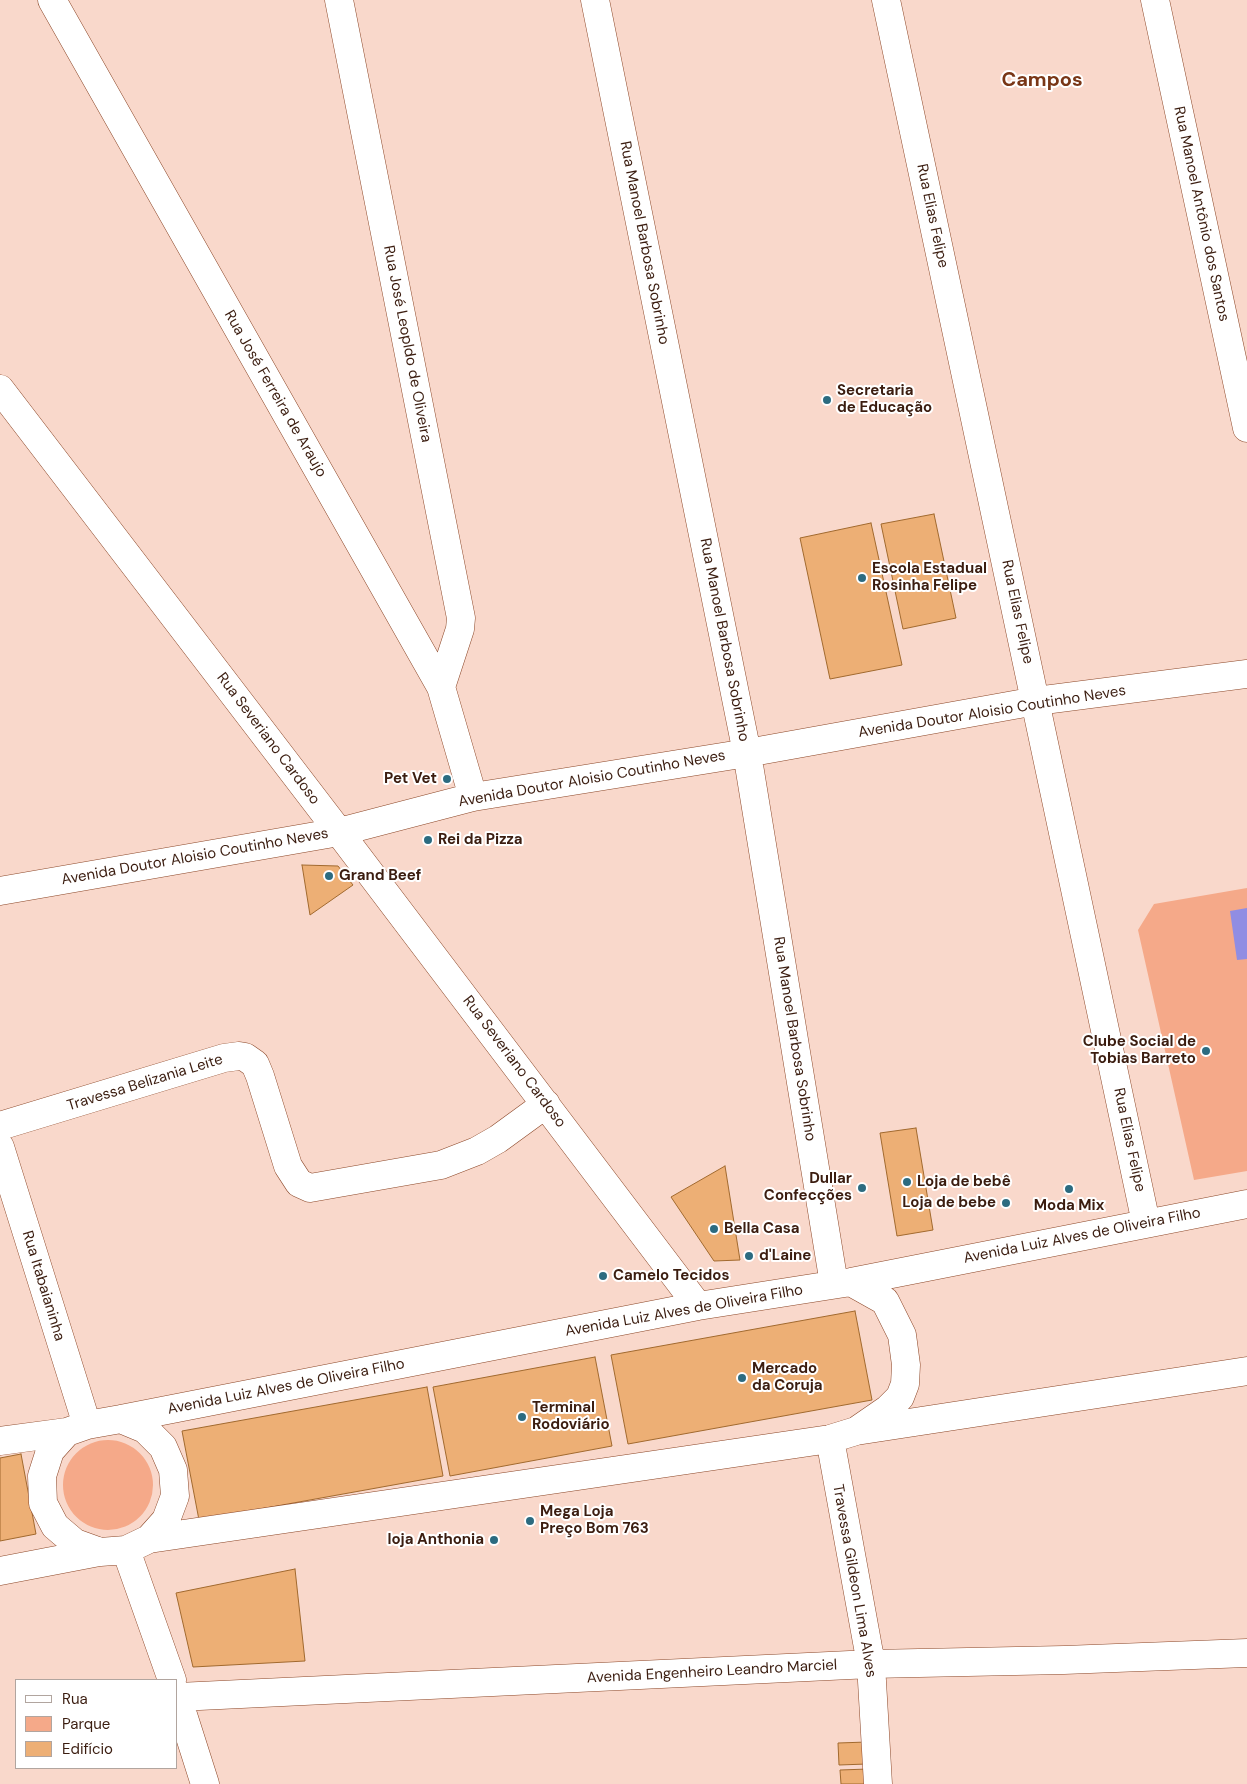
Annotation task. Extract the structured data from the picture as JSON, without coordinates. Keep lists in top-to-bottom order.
{
  "streets": {
    "street": [
      "Rua Manoel Antônio dos Santos",
      "Rua Elias Felipe",
      "Rua Manoel Barbosa Sobrinho",
      "Rua José Leopldo de Oliveira",
      "Rua José Ferreira de Araujo",
      "Avenida Doutor Aloisio Coutinho Neves",
      "Rua Severiano Cardoso",
      "Travessa Belizania Leite",
      "Avenida Luiz Alves de Oliveira Filho",
      "Rua Itabaianinha",
      "Travessa Gildeon Lima Alves",
      "Avenida Engenheiro Leandro Marciel"
    ]
  },
  "crossings": [
    ["Rua Elias Felipe", "Avenida Doutor Aloisio Coutinho Neves"],
    ["Rua Elias Felipe", "Avenida Luiz Alves de Oliveira Filho"],
    ["Rua Manoel Barbosa Sobrinho", "Avenida Doutor Aloisio Coutinho Neves"],
    ["Rua Manoel Barbosa Sobrinho", "Avenida Luiz Alves de Oliveira Filho"],
    ["Rua José Leopldo de Oliveira", "Rua José Ferreira de Araujo"],
    ["Rua José Ferreira de Araujo", "Avenida Doutor Aloisio Coutinho Neves"],
    ["Avenida Doutor Aloisio Coutinho Neves", "Rua Severiano Cardoso"],
    ["Rua Severiano Cardoso", "Travessa Belizania Leite"],
    ["Rua Severiano Cardoso", "Avenida Luiz Alves de Oliveira Filho"],
    ["Avenida Luiz Alves de Oliveira Filho", "Rua Itabaianinha"],
    ["Travessa Gildeon Lima Alves", "Avenida Engenheiro Leandro Marciel"]
  ],
  "districts": ["Campos"],
  "places": [
    "Secretaria de Educação",
    "Escola Estadual Rosinha Felipe",
    "Pet Vet",
    "Rei da Pizza",
    "Grand Beef",
    "Clube Social de Tobias Barreto",
    "Loja de bebê",
    "Dullar Confecções",
    "Moda Mix",
    "Loja de bebe",
    "Bella Casa",
    "d'Laine",
    "Camelo Tecidos",
    "Mercado da Coruja",
    "Terminal Rodoviário",
    "Mega Loja Preço Bom 763",
    "loja Anthonia"
  ],
  "legend": ["Rua", "Parque", "Edifício"]
}
